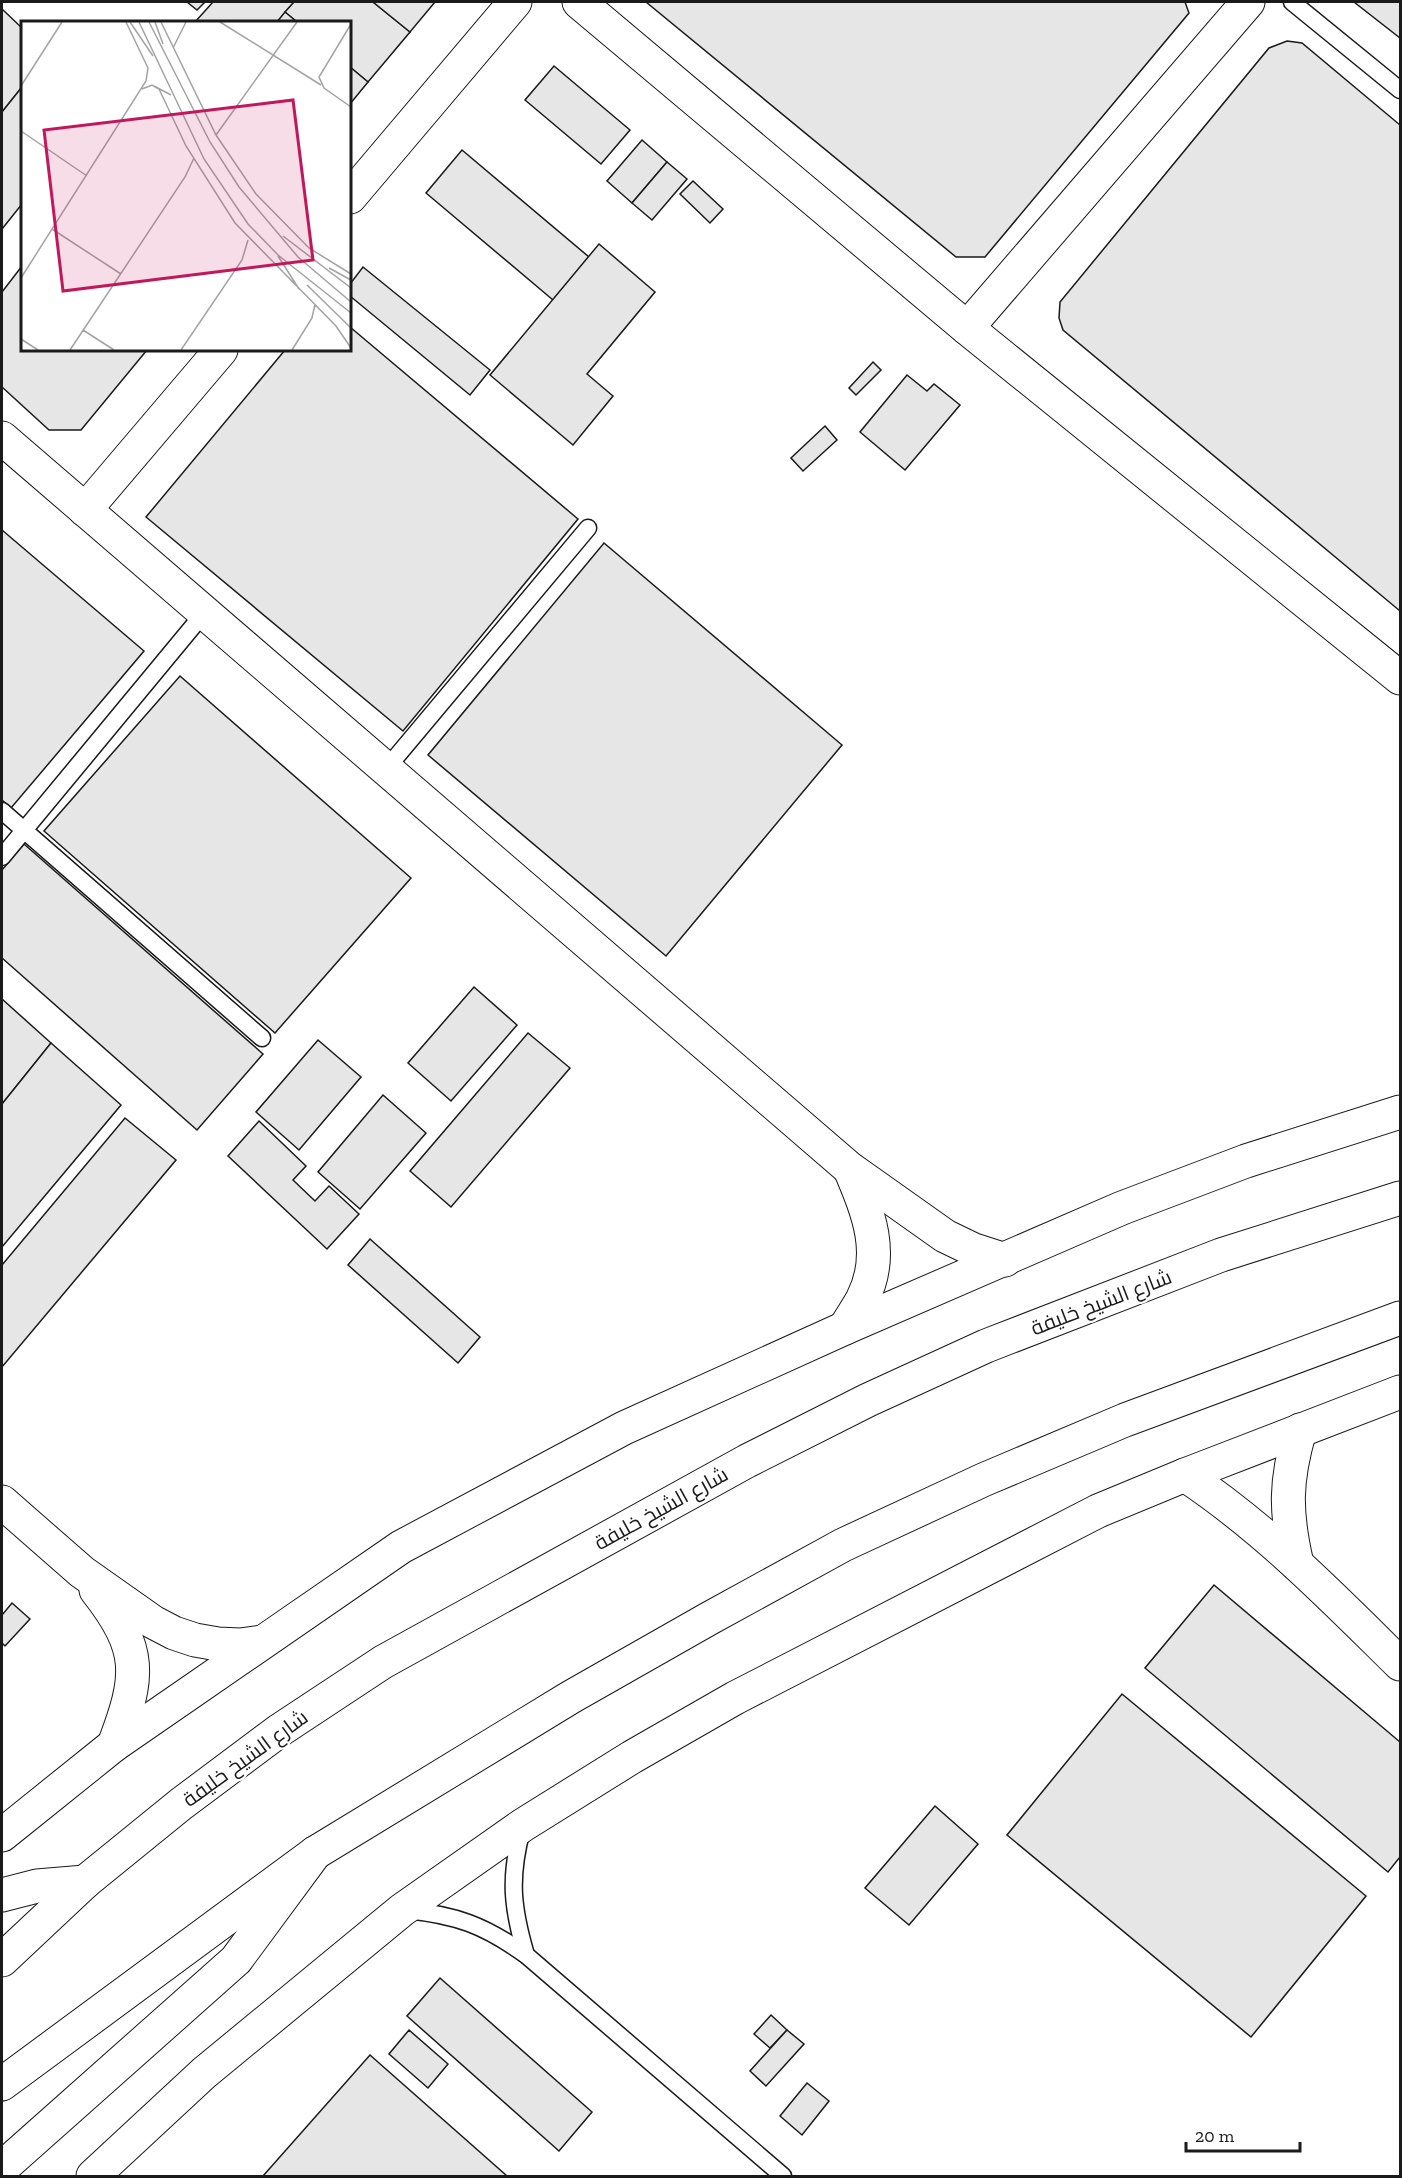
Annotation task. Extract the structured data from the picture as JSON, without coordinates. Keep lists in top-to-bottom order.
{
  "streets": {
    "main road": ["شارع الشيخ خليفة"]
  },
  "scale_bar": "20 m"
}
